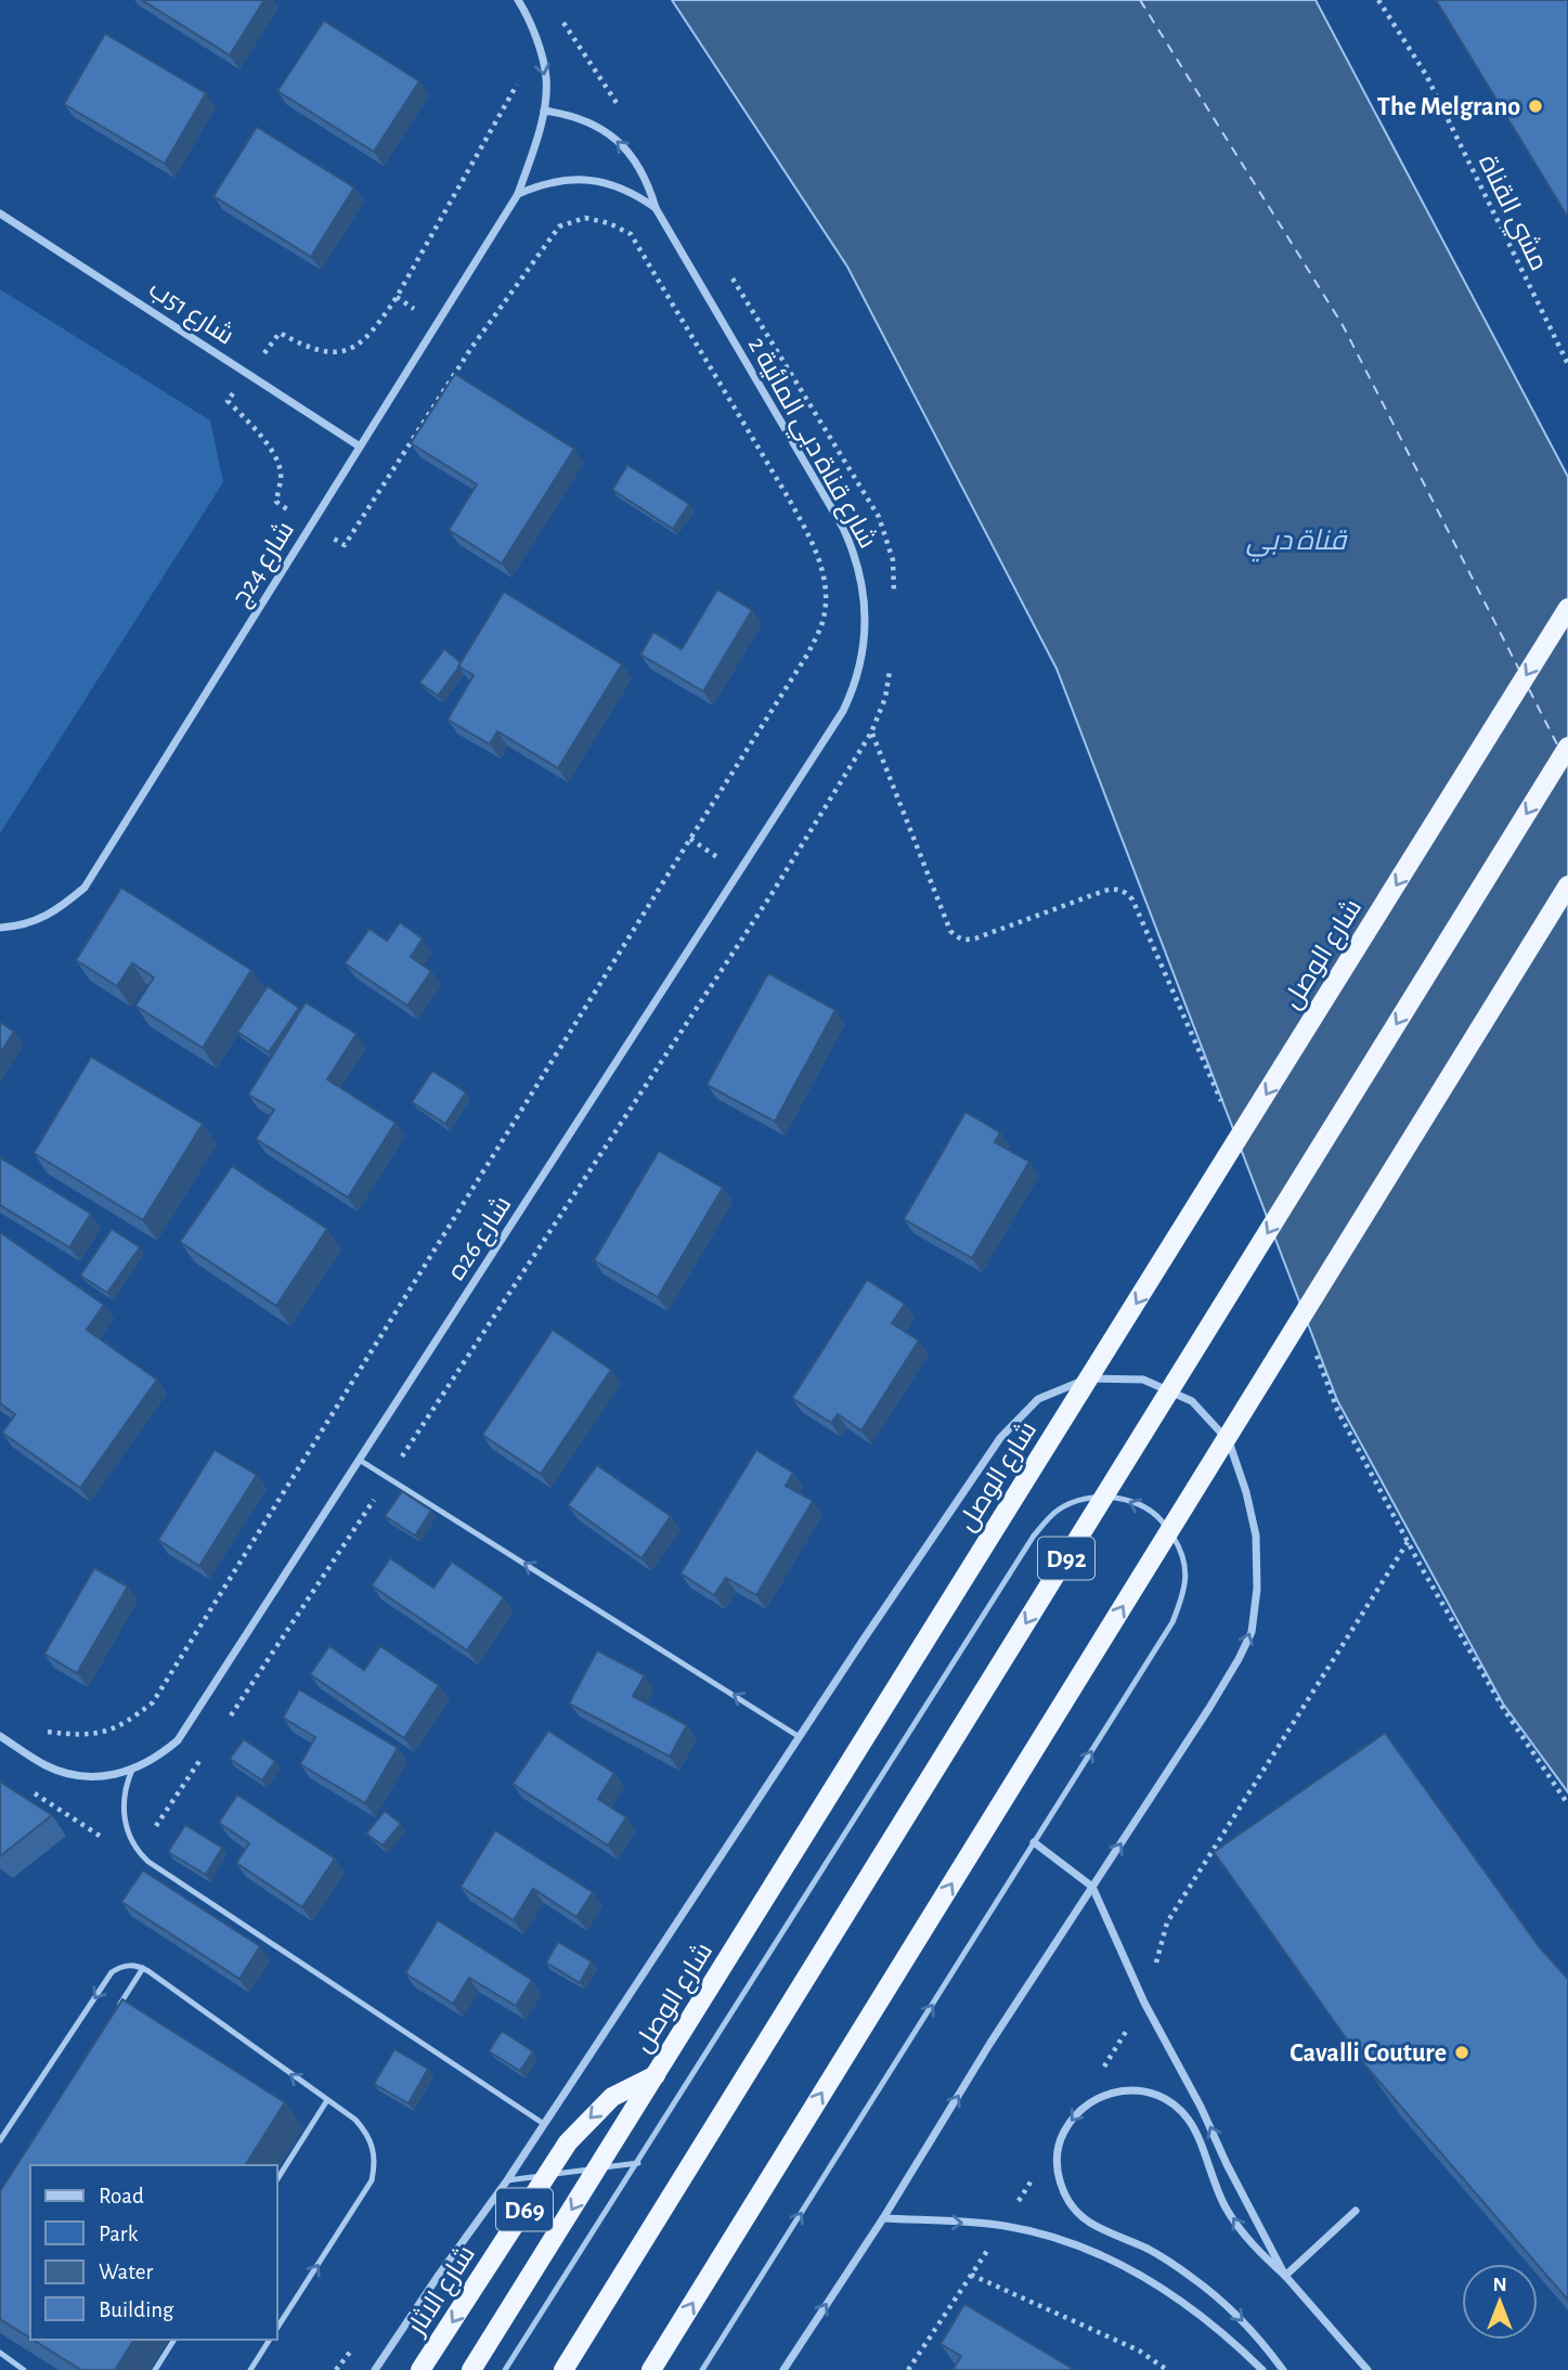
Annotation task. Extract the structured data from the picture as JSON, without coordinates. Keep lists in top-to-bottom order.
{
  "streets": {
    "main road": [
      "شارع الوصل",
      "D92",
      "D69",
      "شارع الاثار"
    ],
    "street": [
      "شارع 51ب",
      "شارع قناة دبي المائية 2",
      "شارع 24ج",
      "شارع 26ه"
    ],
    "path": ["مشي القناة"]
  },
  "crossings": [
    ["شارع 51ب", "شارع 24ج"],
    ["شارع قناة دبي المائية 2", "شارع 24ج"],
    ["شارع قناة دبي المائية 2", "شارع 26ه"],
    ["شارع الوصل", "شارع الاثار"]
  ],
  "water": ["قناة دبي"],
  "places": ["The Melgrano", "Cavalli Couture"],
  "legend": [
    "Road",
    "Park",
    "Water",
    "Building"
  ],
  "north": "top"
}
